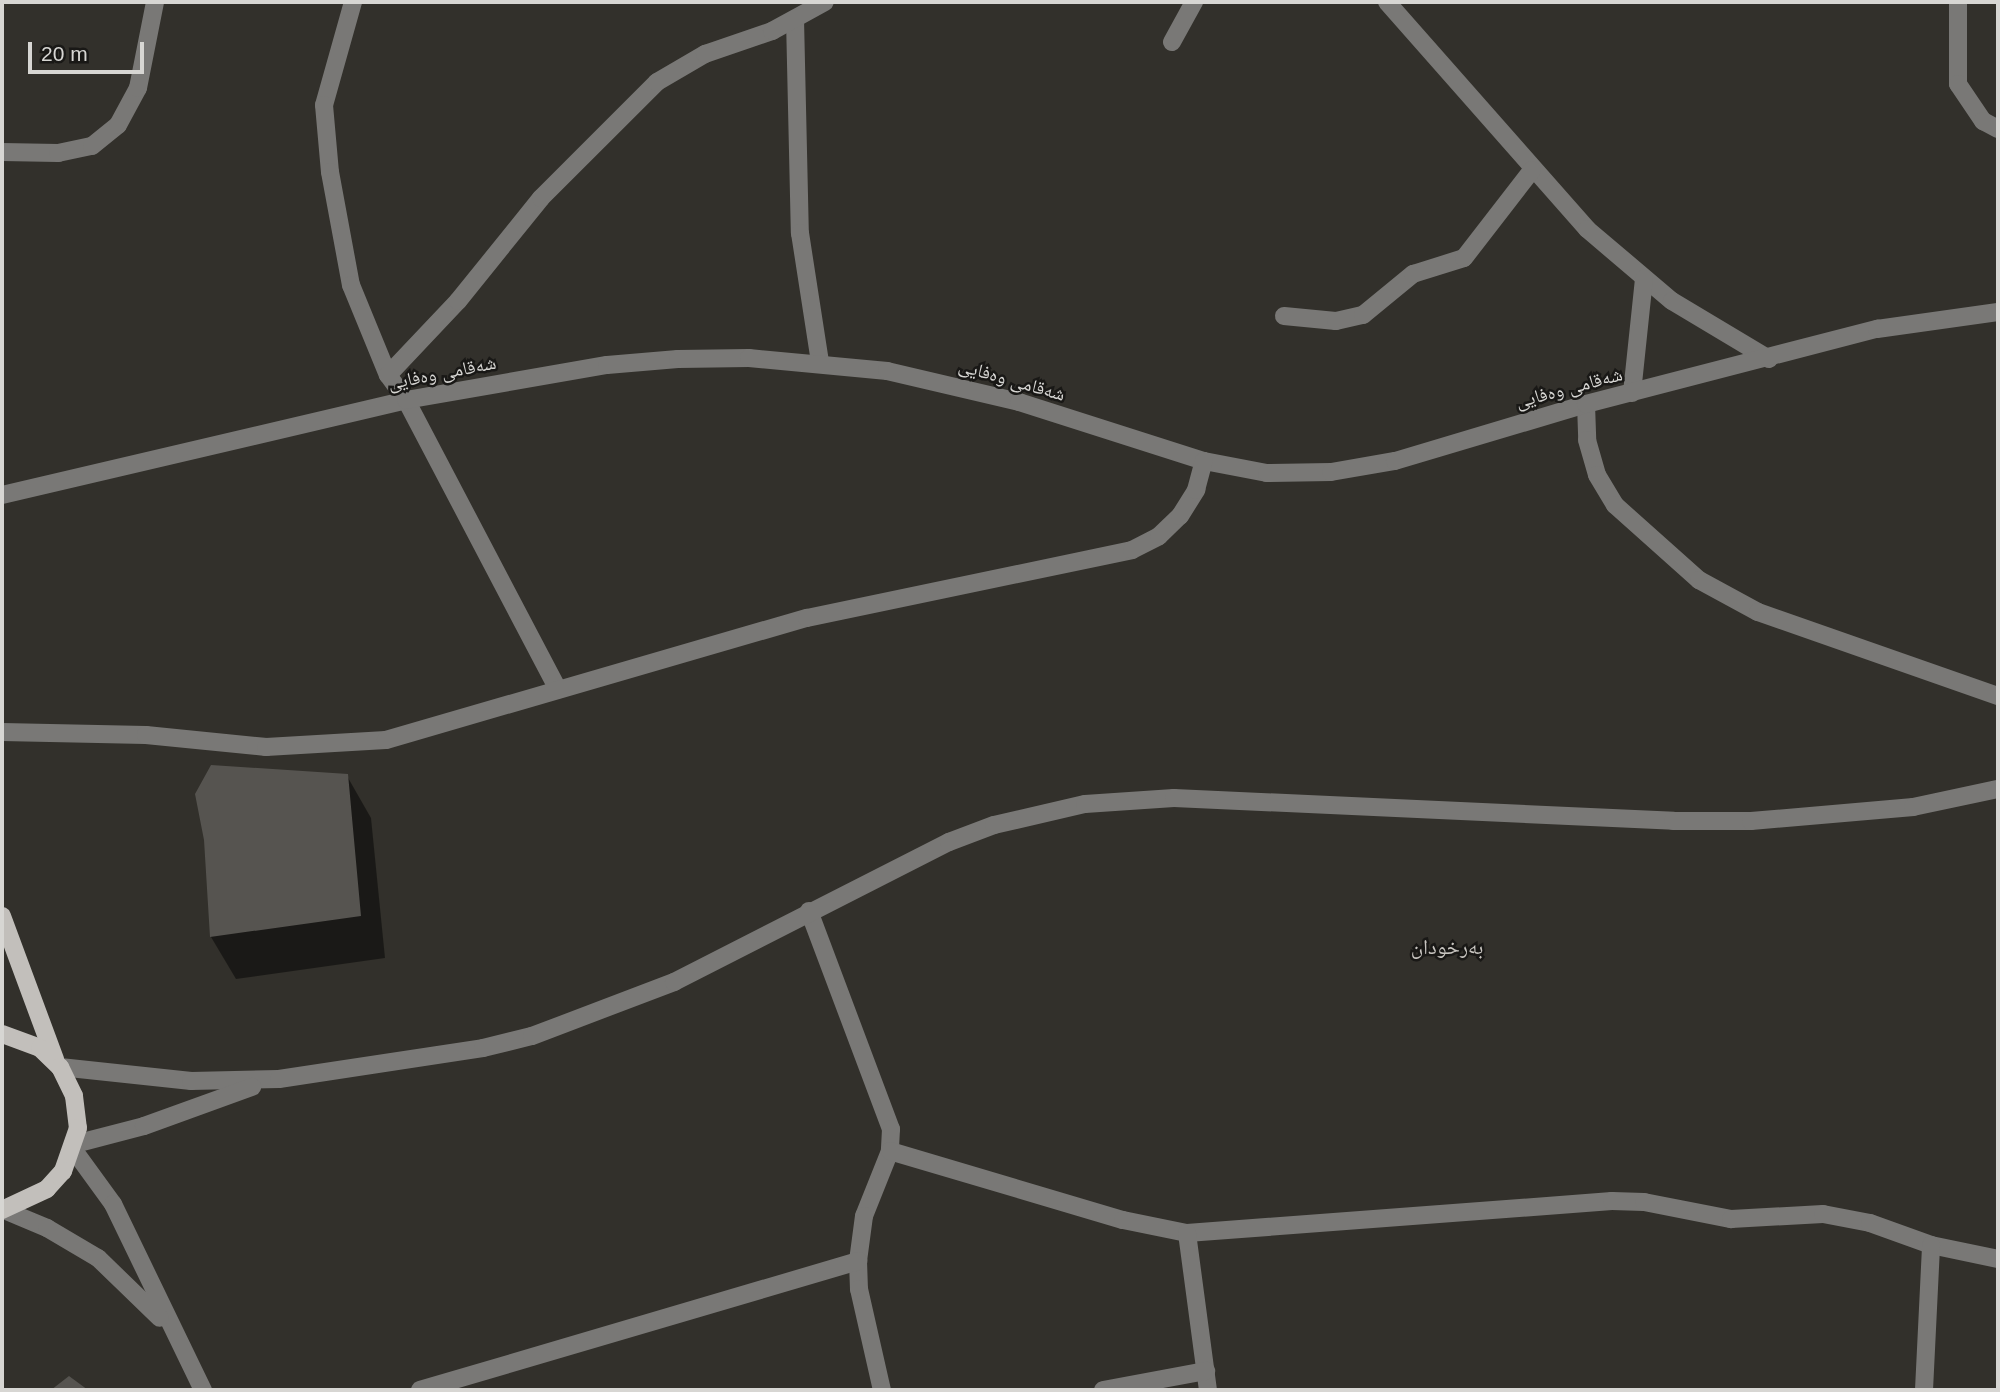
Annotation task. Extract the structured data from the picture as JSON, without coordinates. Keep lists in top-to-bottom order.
{
  "streets": {
    "street": ["شەقامی وەفایی"]
  },
  "districts": ["بەرخودان"],
  "scale_bar": "20 m"
}
